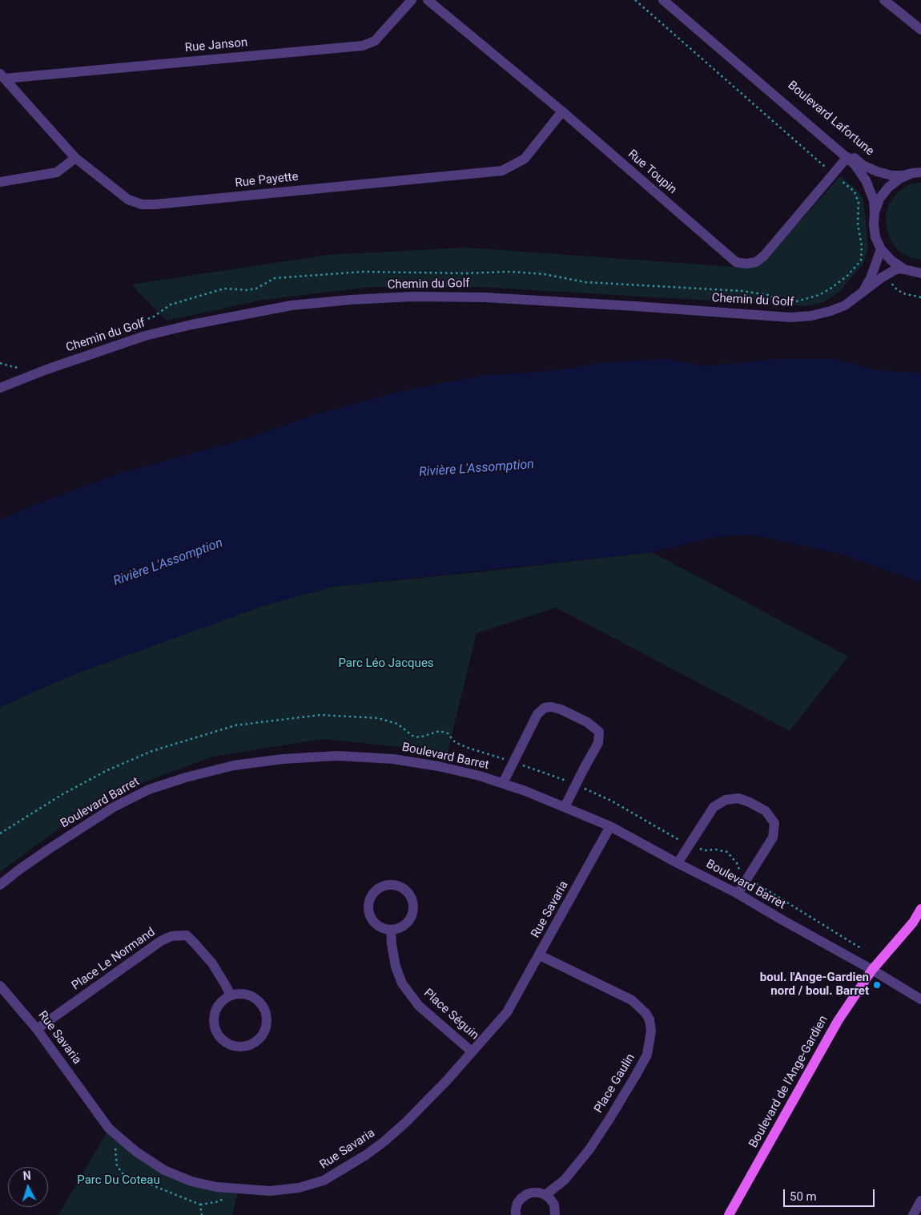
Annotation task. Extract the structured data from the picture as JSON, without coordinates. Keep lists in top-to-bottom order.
{
  "streets": {
    "main road": ["Boulevard de l'Ange-Gardien"],
    "street": [
      "Rue Janson",
      "Boulevard Lafortune",
      "Rue Toupin",
      "Rue Payette",
      "Chemin du Golf",
      "Boulevard Barret",
      "Rue Savaria",
      "Place Le Normand",
      "Place Séguin",
      "Place Gaulin"
    ]
  },
  "crossings": [
    ["Rue Janson", "Rue Payette"],
    ["Boulevard Lafortune", "Rue Toupin"],
    ["Rue Toupin", "Rue Payette"],
    ["Boulevard Barret", "Rue Savaria"],
    ["Boulevard Barret", "Boulevard de l'Ange-Gardien"],
    ["Rue Savaria", "Place Le Normand"],
    ["Rue Savaria", "Place Séguin"],
    ["Rue Savaria", "Place Gaulin"]
  ],
  "water": ["Rivière L'Assomption"],
  "parks": ["Parc Léo Jacques", "Parc Du Coteau"],
  "places": ["boul. l'Ange-Gardien nord / boul. Barret"],
  "scale_bar": "50 m",
  "north": "top"
}
